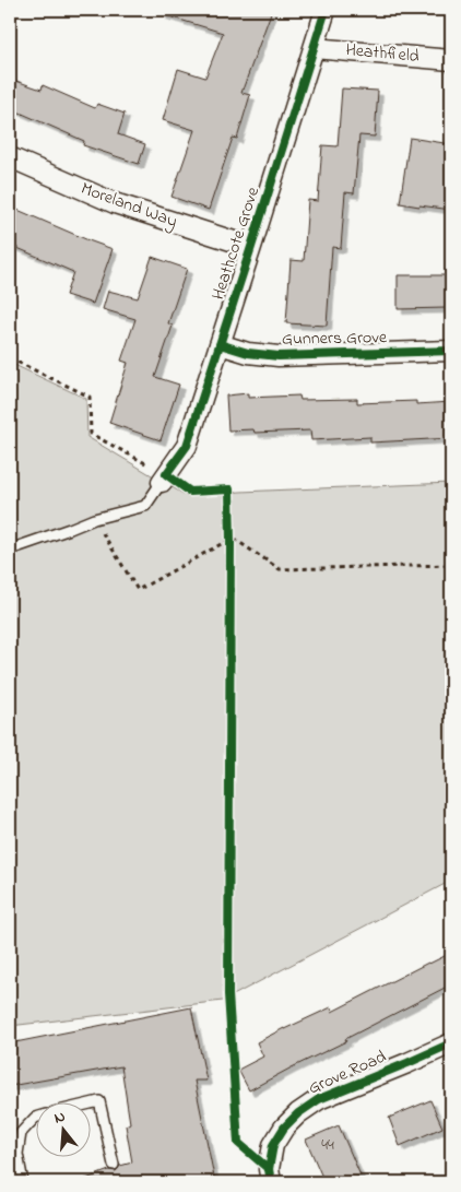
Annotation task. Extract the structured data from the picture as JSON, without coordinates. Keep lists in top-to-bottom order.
{
  "streets": {
    "street": [
      "Heathfield",
      "Moreland Way",
      "Heathcote Grove",
      "Gunners Grove",
      "Grove Road"
    ]
  },
  "crossings": [
    ["Heathfield", "Heathcote Grove"],
    ["Moreland Way", "Heathcote Grove"],
    ["Heathcote Grove", "Gunners Grove"]
  ],
  "house_numbers": ["44"],
  "north": "top"
}
